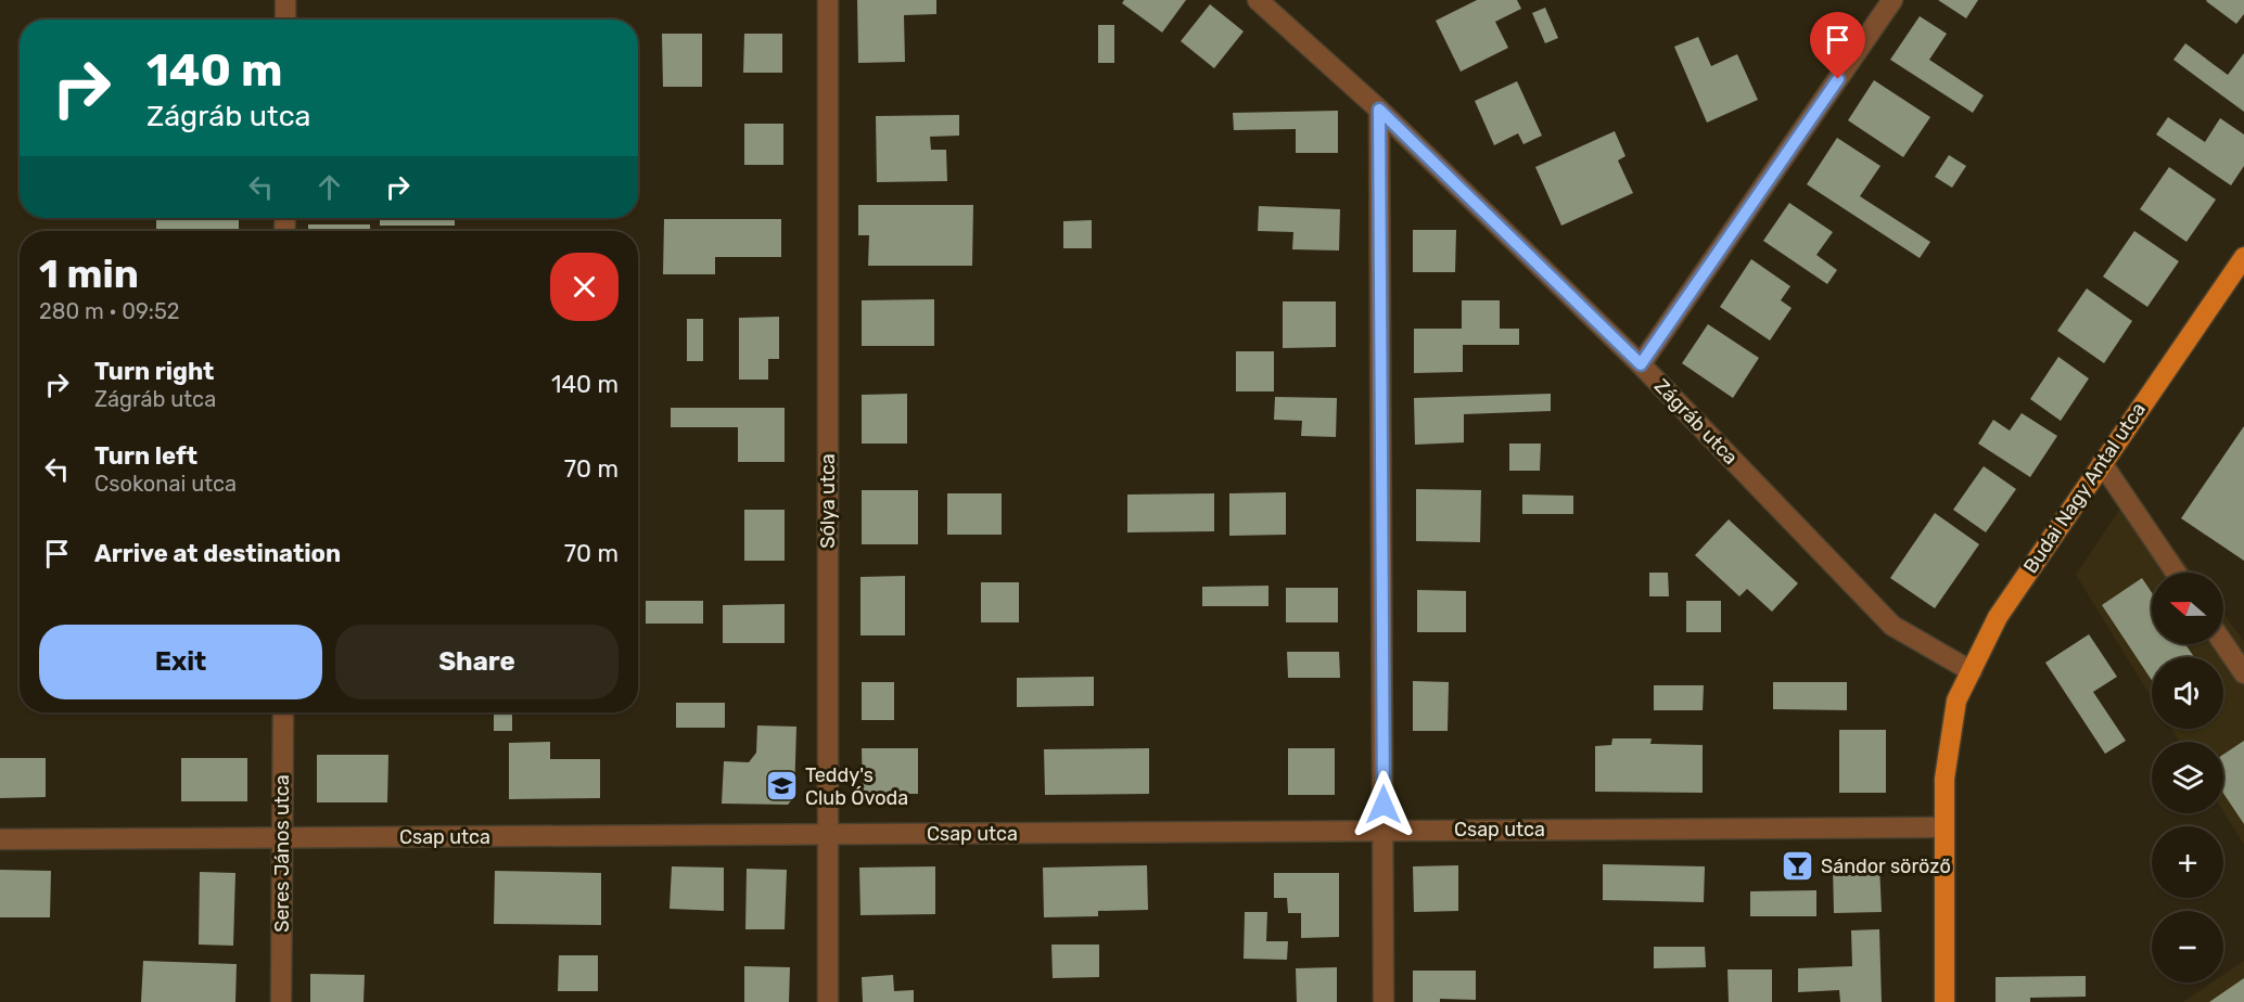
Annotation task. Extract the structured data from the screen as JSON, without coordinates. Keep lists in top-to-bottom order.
{
  "streets": {
    "main road": ["Budai Nagy Antal utca"],
    "street": [
      "Zágráb utca",
      "Sólya utca",
      "Csap utca",
      "Seres János utca"
    ]
  },
  "crossings": [
    ["Zágráb utca", "Budai Nagy Antal utca"],
    ["Budai Nagy Antal utca", "Csap utca"],
    ["Sólya utca", "Csap utca"],
    ["Csap utca", "Seres János utca"]
  ],
  "places": {
    "school or university": ["Teddy's Club Óvoda"],
    "bar": ["Sándor söröző"]
  },
  "north": "left",
  "page": {
    "turn": ["140 m", "Zágráb utca"],
    "heading": ["1 min", "280 m · 09:52"],
    "list": [
      {
        "name": "Turn right",
        "note": "Zágráb utca",
        "value": "140 m"
      },
      {
        "name": "Turn left",
        "note": "Csokonai utca",
        "value": "70 m"
      },
      {
        "name": "Arrive at destination",
        "value": "70 m"
      }
    ],
    "map_buttons": ["+", "−"],
    "buttons": ["Exit", "Share"]
  }
}
